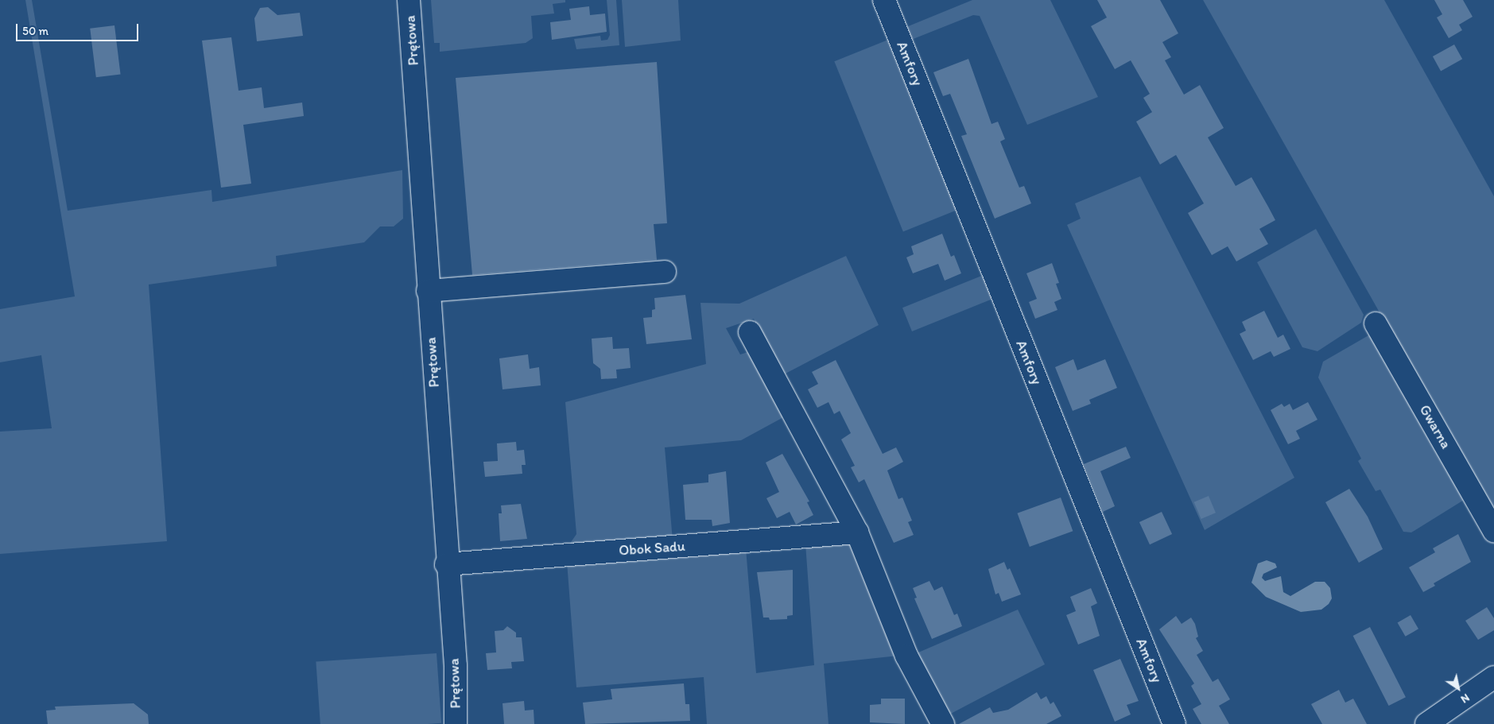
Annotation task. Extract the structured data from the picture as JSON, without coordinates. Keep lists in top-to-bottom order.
{
  "streets": {
    "street": [
      "Prętowa",
      "Amfory",
      "Gwarna",
      "Obok Sadu"
    ]
  },
  "crossings": [
    ["Prętowa", "Obok Sadu"]
  ],
  "scale_bar": "50 m",
  "north": "bottom right"
}
